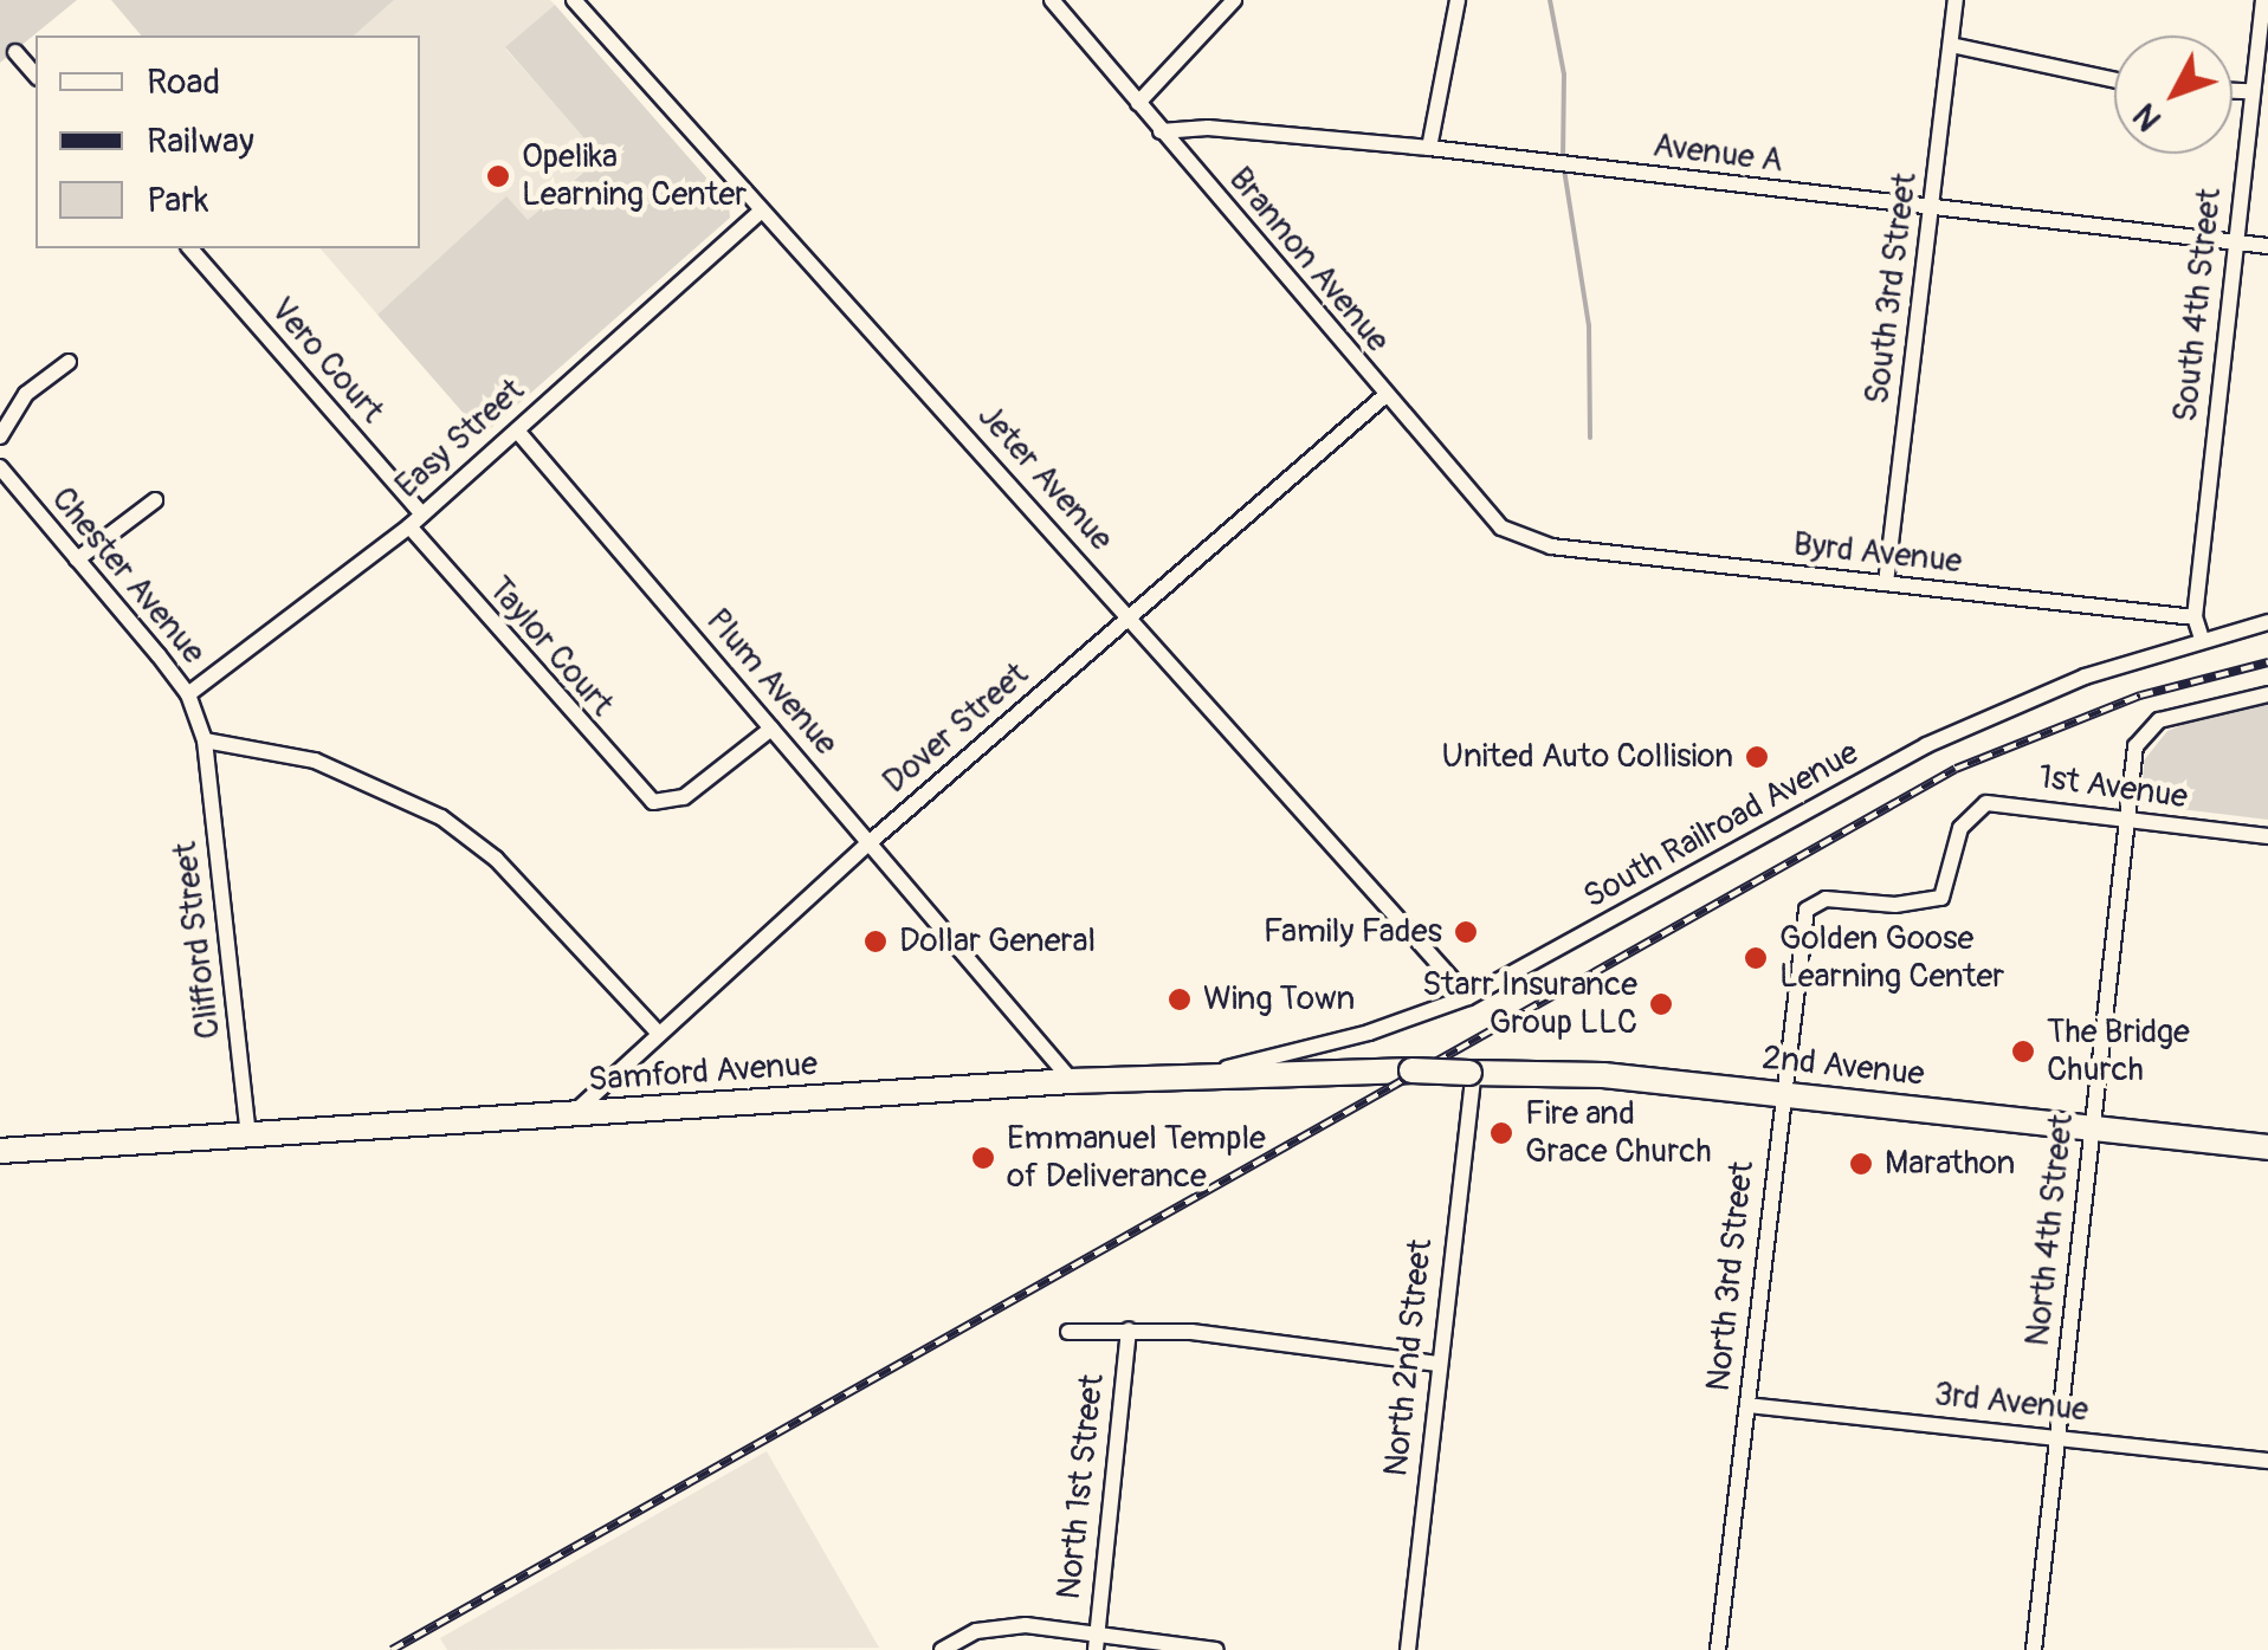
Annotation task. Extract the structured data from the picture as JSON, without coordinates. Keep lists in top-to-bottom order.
{
  "streets": {
    "main road": ["2nd Avenue", "Samford Avenue"],
    "street": [
      "Avenue A",
      "Brannon Avenue",
      "South 3rd Street",
      "South 4th Street",
      "Vero Court",
      "Easy Street",
      "Jeter Avenue",
      "Byrd Avenue",
      "Chester Avenue",
      "Taylor Court",
      "Plum Avenue",
      "Dover Street",
      "1st Avenue",
      "South Railroad Avenue",
      "Clifford Street",
      "North 4th Street",
      "North 3rd Street",
      "North 2nd Street",
      "3rd Avenue",
      "North 1st Street"
    ]
  },
  "crossings": [
    ["Avenue A", "Brannon Avenue"],
    ["Avenue A", "South 3rd Street"],
    ["Avenue A", "South 4th Street"],
    ["Brannon Avenue", "Byrd Avenue"],
    ["Brannon Avenue", "Dover Street"],
    ["South 3rd Street", "Byrd Avenue"],
    ["South 4th Street", "Byrd Avenue"],
    ["Vero Court", "Easy Street"],
    ["Vero Court", "Taylor Court"],
    ["Easy Street", "Jeter Avenue"],
    ["Easy Street", "Chester Avenue"],
    ["Easy Street", "Taylor Court"],
    ["Easy Street", "Plum Avenue"],
    ["Jeter Avenue", "Dover Street"],
    ["Jeter Avenue", "South Railroad Avenue"],
    ["Chester Avenue", "Clifford Street"],
    ["Taylor Court", "Plum Avenue"],
    ["Plum Avenue", "Dover Street"],
    ["Plum Avenue", "Samford Avenue"],
    ["Dover Street", "Samford Avenue"],
    ["1st Avenue", "North 4th Street"],
    ["1st Avenue", "North 3rd Street"],
    ["South Railroad Avenue", "Samford Avenue"],
    ["Clifford Street", "Samford Avenue"],
    ["2nd Avenue", "Samford Avenue"],
    ["2nd Avenue", "North 4th Street"],
    ["2nd Avenue", "North 3rd Street"],
    ["2nd Avenue", "North 2nd Street"],
    ["North 4th Street", "3rd Avenue"],
    ["North 3rd Street", "3rd Avenue"]
  ],
  "places": [
    "Opelika Learning Center",
    "United Auto Collision",
    "Family Fades",
    "Dollar General",
    "Golden Goose Learning Center",
    "Wing Town",
    "Starr Insurance Group LLC",
    "The Bridge Church",
    "Fire and Grace Church",
    "Emmanuel Temple of Deliverance",
    "Marathon"
  ],
  "legend": ["Road", "Railway", "Park"],
  "north": "bottom left"
}
